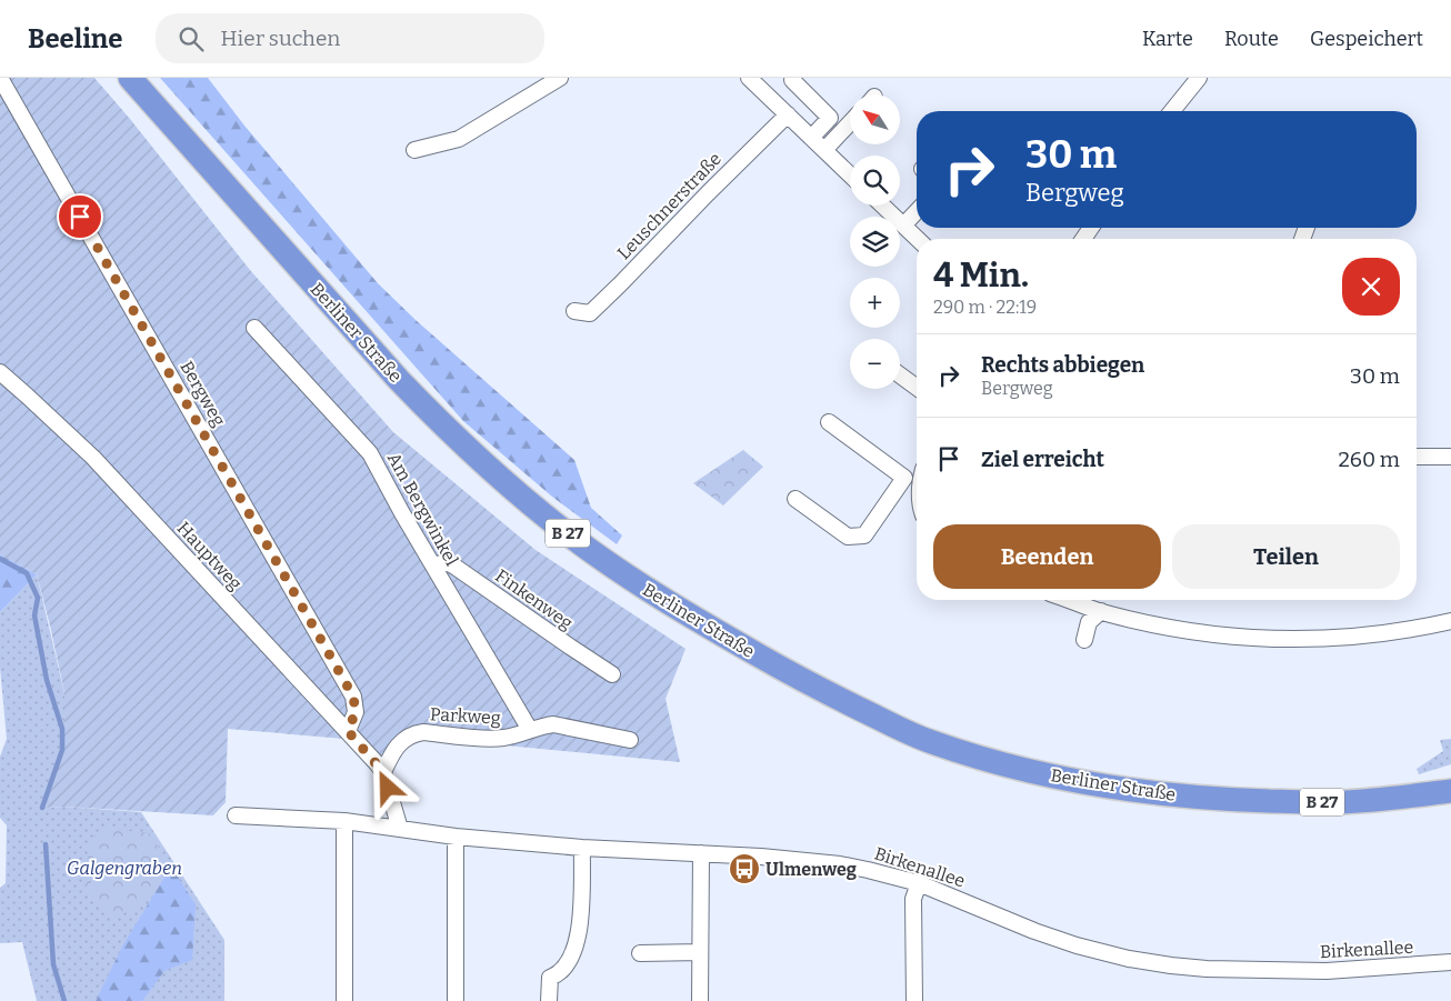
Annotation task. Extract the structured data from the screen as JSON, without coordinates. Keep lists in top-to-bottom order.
{
  "streets": {
    "highway": ["Berliner Straße", "B 27"],
    "street": [
      "Leuschnerstraße",
      "Bergweg",
      "Am Bergwinkel",
      "Hauptweg",
      "Finkenweg",
      "Parkweg",
      "Birkenallee"
    ]
  },
  "crossings": [
    ["Bergweg", "Hauptweg"],
    ["Am Bergwinkel", "Finkenweg"],
    ["Am Bergwinkel", "Parkweg"],
    ["Hauptweg", "Parkweg"]
  ],
  "parks": ["Galgengraben"],
  "places": {
    "bus stop": ["Ulmenweg"]
  },
  "north": "top left",
  "page": {
    "header": "Beeline",
    "search": "Hier suchen",
    "nav": ["Karte", "Route", "Gespeichert"],
    "map_buttons": ["+", "−"],
    "turn": ["30 m", "Bergweg"],
    "heading": ["4 Min.", "290 m · 22:19"],
    "list": [
      {
        "name": "Rechts abbiegen",
        "note": "Bergweg",
        "value": "30 m"
      },
      {
        "name": "Ziel erreicht",
        "value": "260 m"
      }
    ],
    "buttons": ["Beenden", "Teilen"]
  }
}
